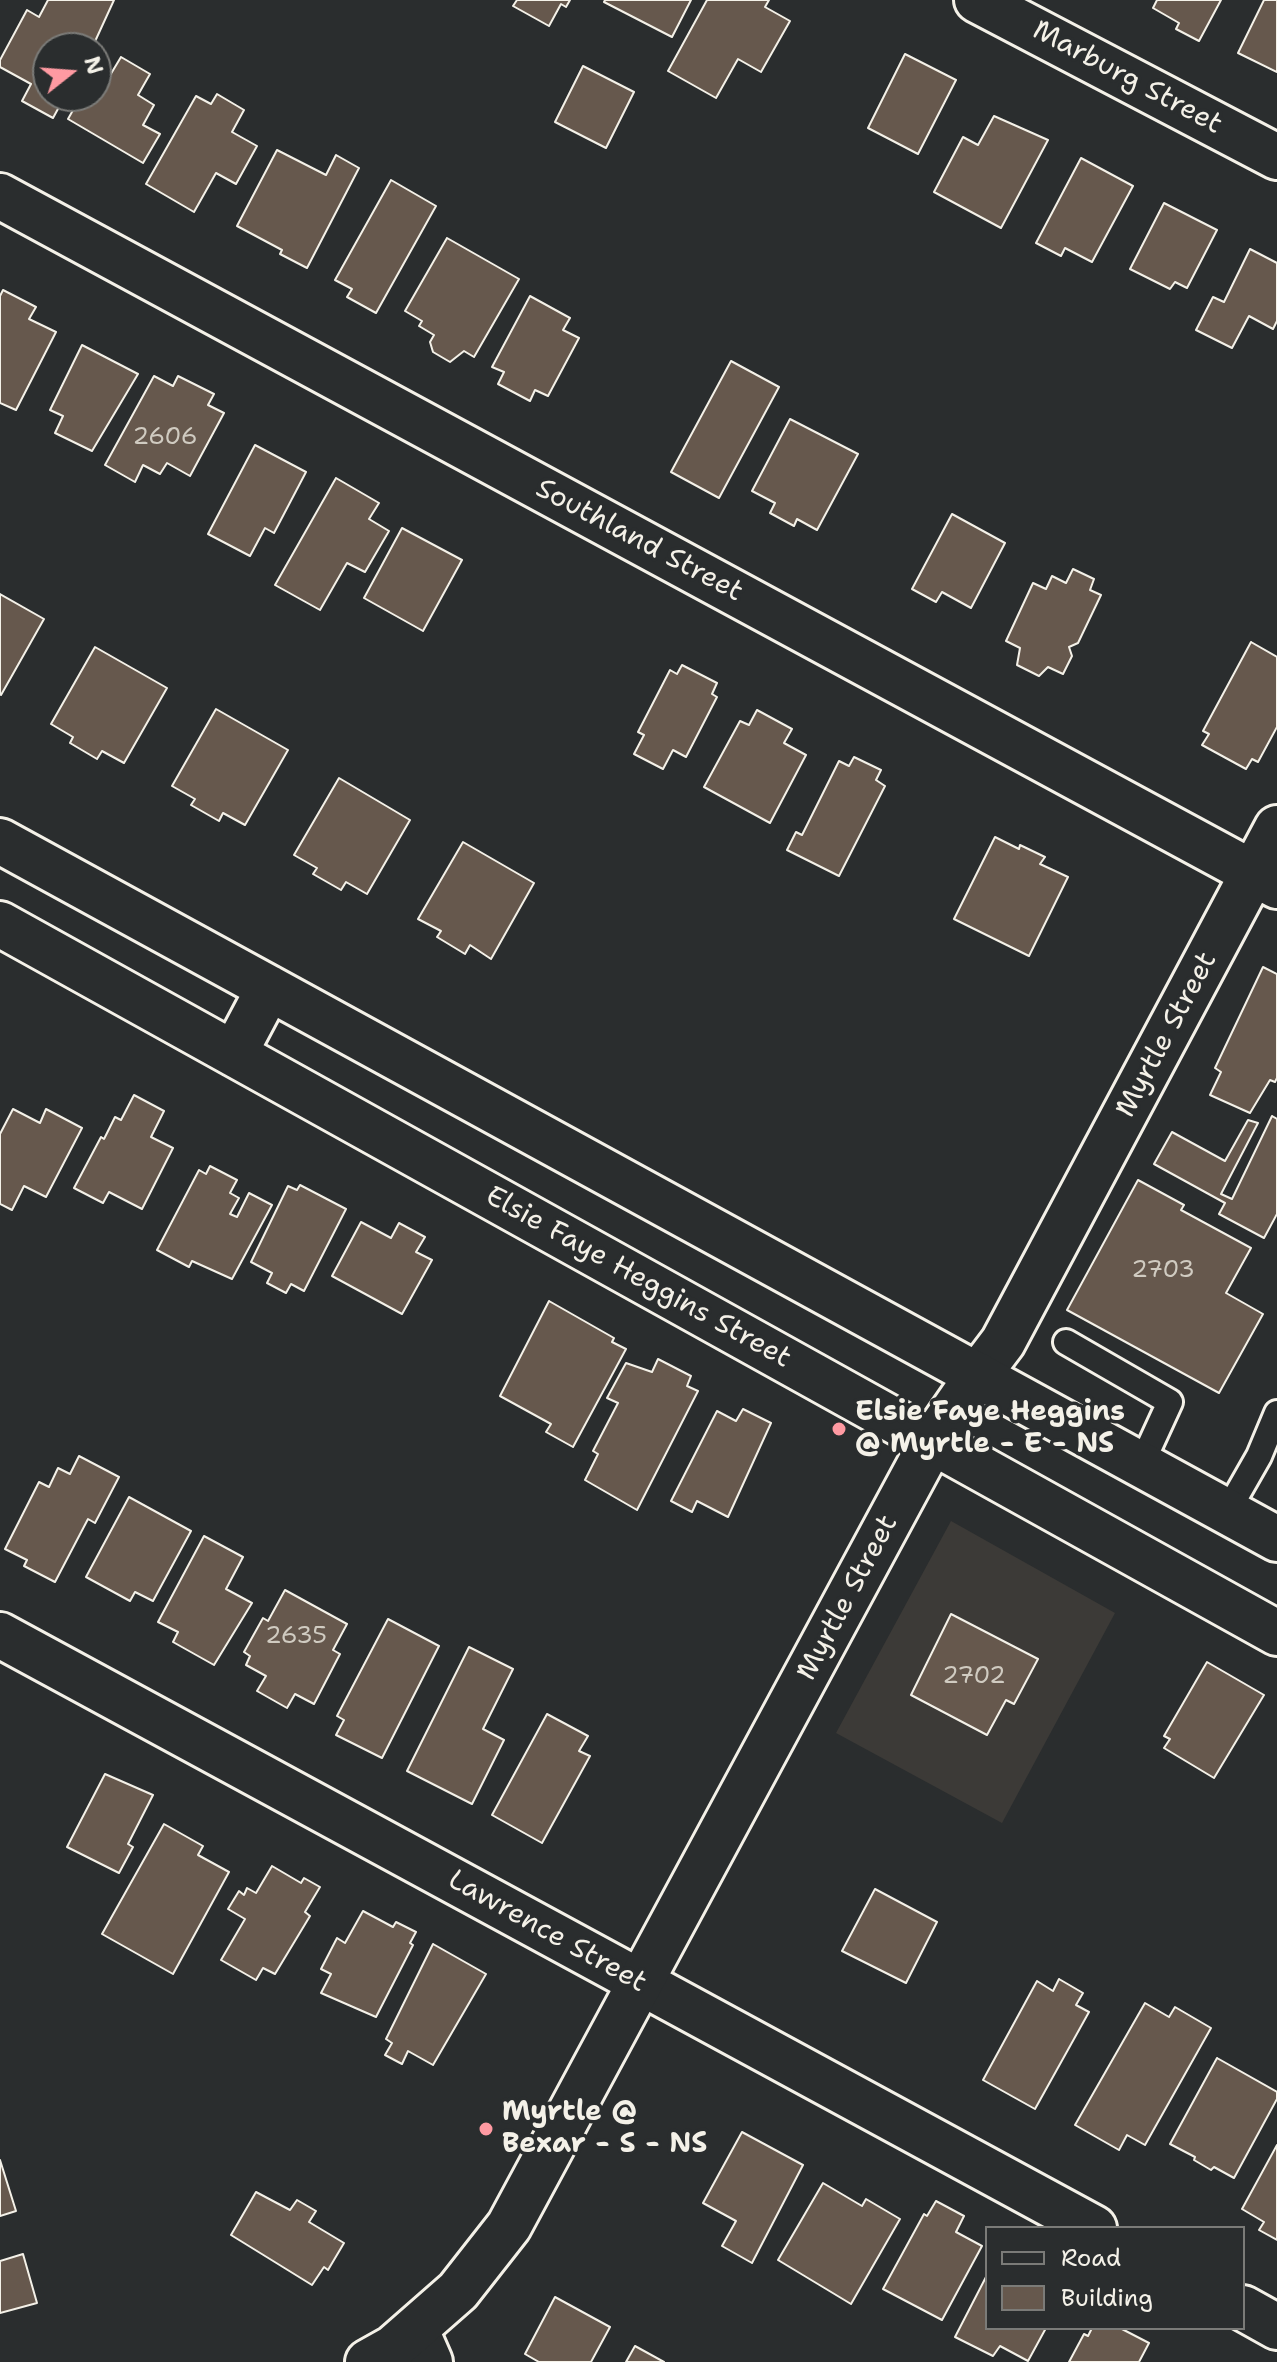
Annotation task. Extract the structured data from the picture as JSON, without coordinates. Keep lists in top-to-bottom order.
{
  "streets": {
    "street": [
      "Marburg Street",
      "Southland Street",
      "Myrtle Street",
      "Elsie Faye Heggins Street",
      "Lawrence Street"
    ]
  },
  "crossings": [
    ["Southland Street", "Myrtle Street"],
    ["Myrtle Street", "Elsie Faye Heggins Street"],
    ["Myrtle Street", "Lawrence Street"]
  ],
  "places": ["Elsie Faye Heggins @ Myrtle - E - NS", "Myrtle @ Bexar - S - NS"],
  "house_numbers": [
    "2606",
    "2703",
    "2635",
    "2702"
  ],
  "legend": ["Road", "Building"],
  "north": "right"
}
